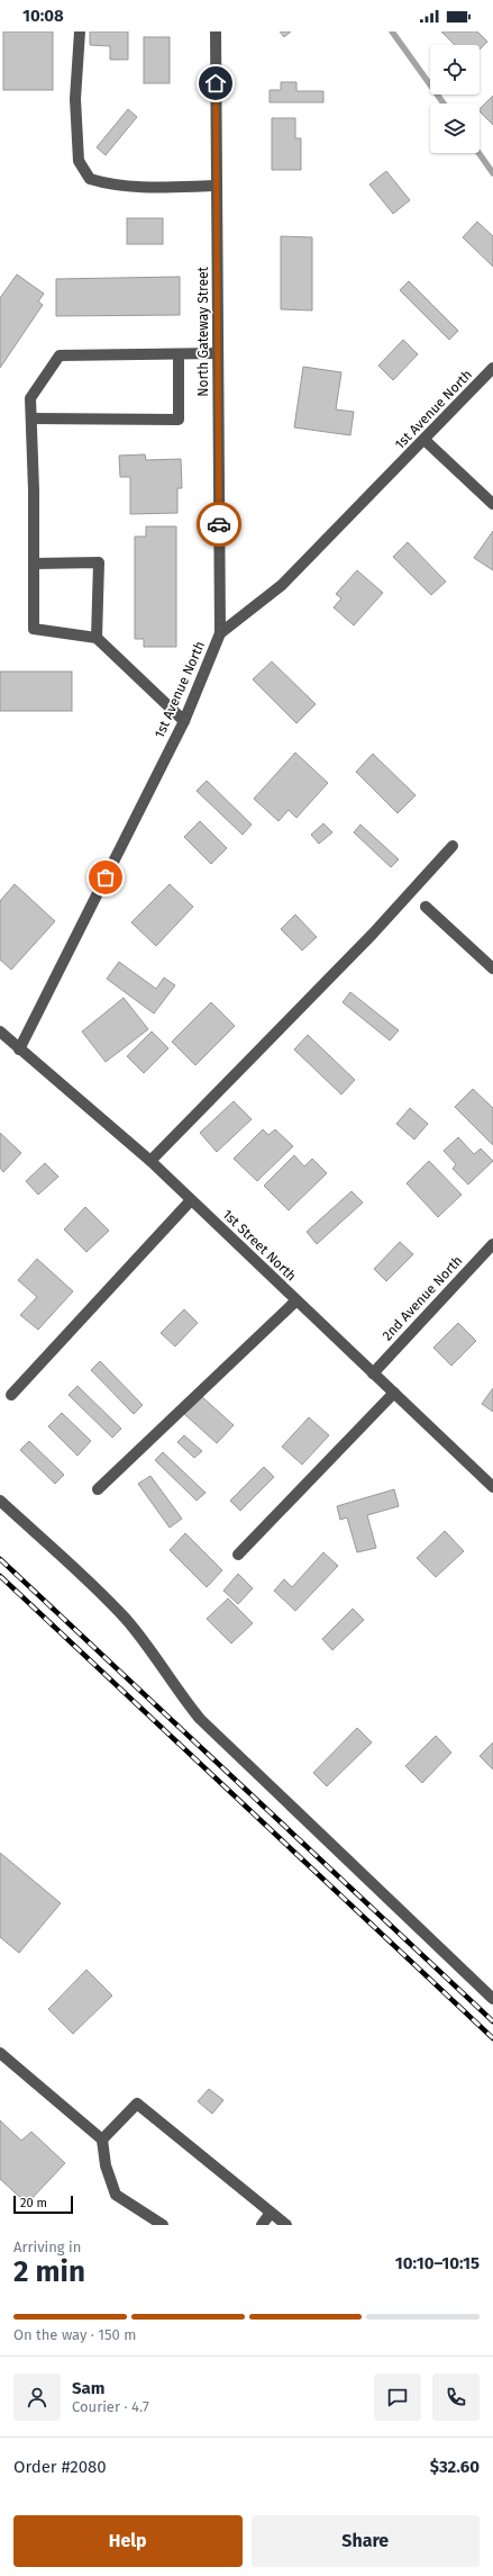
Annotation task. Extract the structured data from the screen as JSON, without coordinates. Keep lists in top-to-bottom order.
{
  "streets": {
    "street": [
      "North Gateway Street",
      "1st Avenue North",
      "1st Street North",
      "2nd Avenue North"
    ]
  },
  "crossings": [
    ["North Gateway Street", "1st Avenue North"],
    ["1st Avenue North", "1st Street North"],
    ["1st Street North", "2nd Avenue North"]
  ],
  "scale_bar": "20 m",
  "page": {
    "status": "10:08",
    "scale": "20 m",
    "heading": ["2 min", "Arriving in", "10:10–10:15"],
    "panel": [
      "Sam",
      "Courier · 4.7",
      "Order #2080",
      "$32.60"
    ],
    "bar": "On the way · 150 m",
    "buttons": ["Help", "Share"]
  }
}
